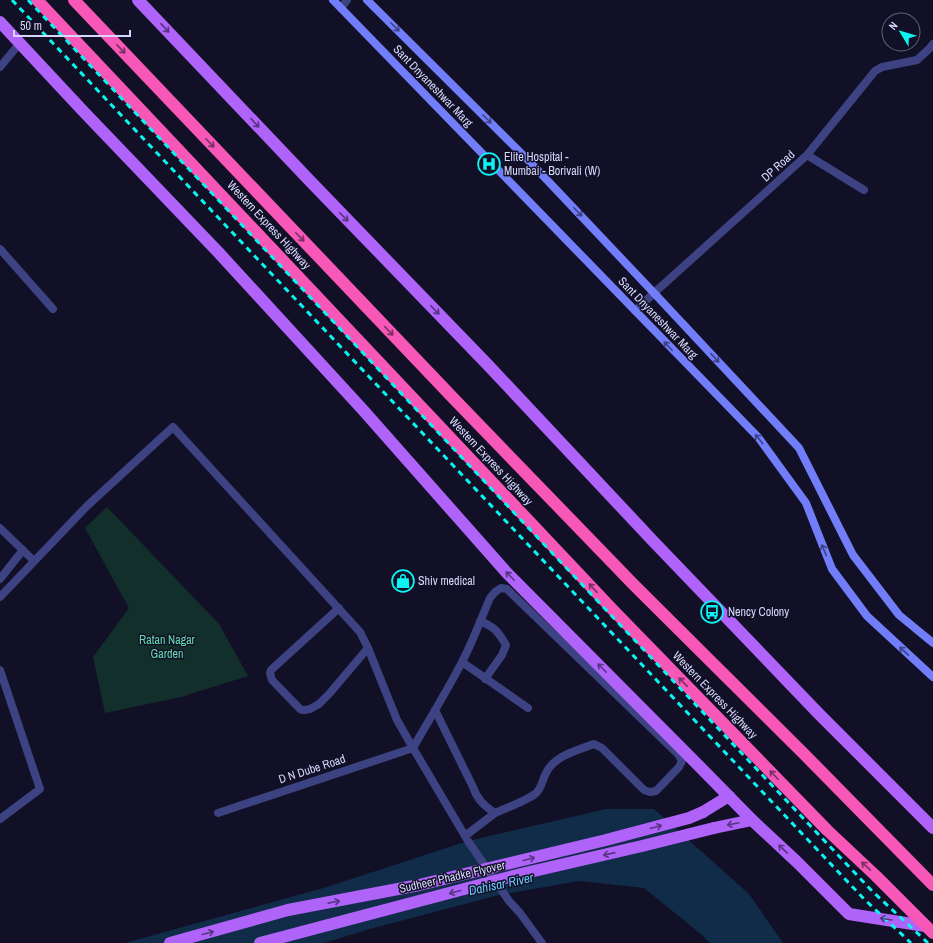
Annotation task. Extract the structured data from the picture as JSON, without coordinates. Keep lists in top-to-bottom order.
{
  "streets": {
    "highway": ["Western Express Highway"],
    "main road": ["Sudheer Phadke Flyover"],
    "street": ["Sant Dnyaneshwar Marg", "DP Road", "D N Dube Road"]
  },
  "crossings": [
    ["Sant Dnyaneshwar Marg", "DP Road"]
  ],
  "water": ["Dahisar River"],
  "parks": ["Ratan Nagar Garden"],
  "places": {
    "hospital": ["Elite Hospital - Mumbai - Borivali (W)"],
    "shop": ["Shiv medical"],
    "bus stop": ["Nency Colony"]
  },
  "scale_bar": "50 m",
  "north": "top left"
}
